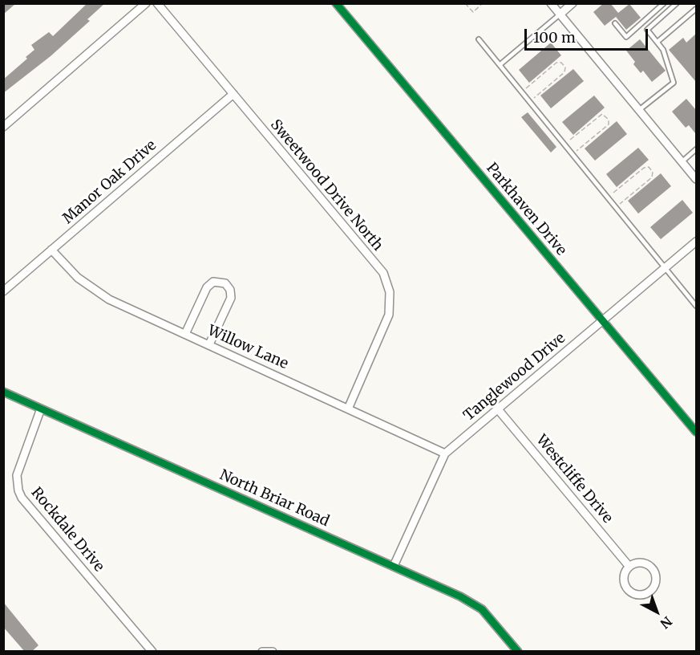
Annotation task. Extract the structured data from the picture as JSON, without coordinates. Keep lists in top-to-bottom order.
{
  "streets": {
    "street": [
      "Manor Oak Drive",
      "Sweetwood Drive North",
      "Parkhaven Drive",
      "Willow Lane",
      "Tanglewood Drive",
      "Westcliffe Drive",
      "North Briar Road",
      "Rockdale Drive"
    ]
  },
  "crossings": [
    ["Manor Oak Drive", "Sweetwood Drive North"],
    ["Manor Oak Drive", "Willow Lane"],
    ["Sweetwood Drive North", "Willow Lane"],
    ["Parkhaven Drive", "Tanglewood Drive"],
    ["Willow Lane", "Tanglewood Drive"],
    ["Tanglewood Drive", "Westcliffe Drive"],
    ["Tanglewood Drive", "North Briar Road"],
    ["North Briar Road", "Rockdale Drive"]
  ],
  "scale_bar": "100 m",
  "north": "bottom right"
}
